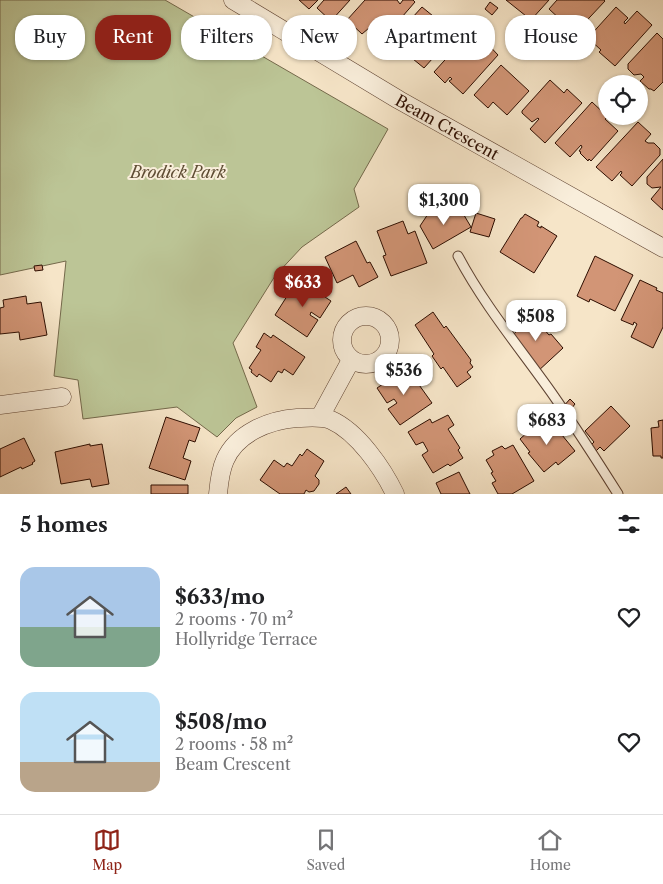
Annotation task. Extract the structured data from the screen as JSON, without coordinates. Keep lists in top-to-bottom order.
{
  "streets": {
    "street": ["Beam Crescent"]
  },
  "parks": ["Brodick Park"],
  "page": {
    "chip": [
      "Buy",
      "Rent",
      "Filters",
      "New",
      "Apartment",
      "House"
    ],
    "price": [
      "$1,300",
      "$633",
      "$508",
      "$536",
      "$683"
    ],
    "heading": "5 homes",
    "list": [
      {
        "name": "$633/mo",
        "note": "2 rooms · 70 m² · Hollyridge Terrace"
      },
      {
        "name": "$508/mo",
        "note": "2 rooms · 58 m² · Beam Crescent"
      }
    ],
    "tabs": ["Map", "Saved", "Home"]
  }
}
